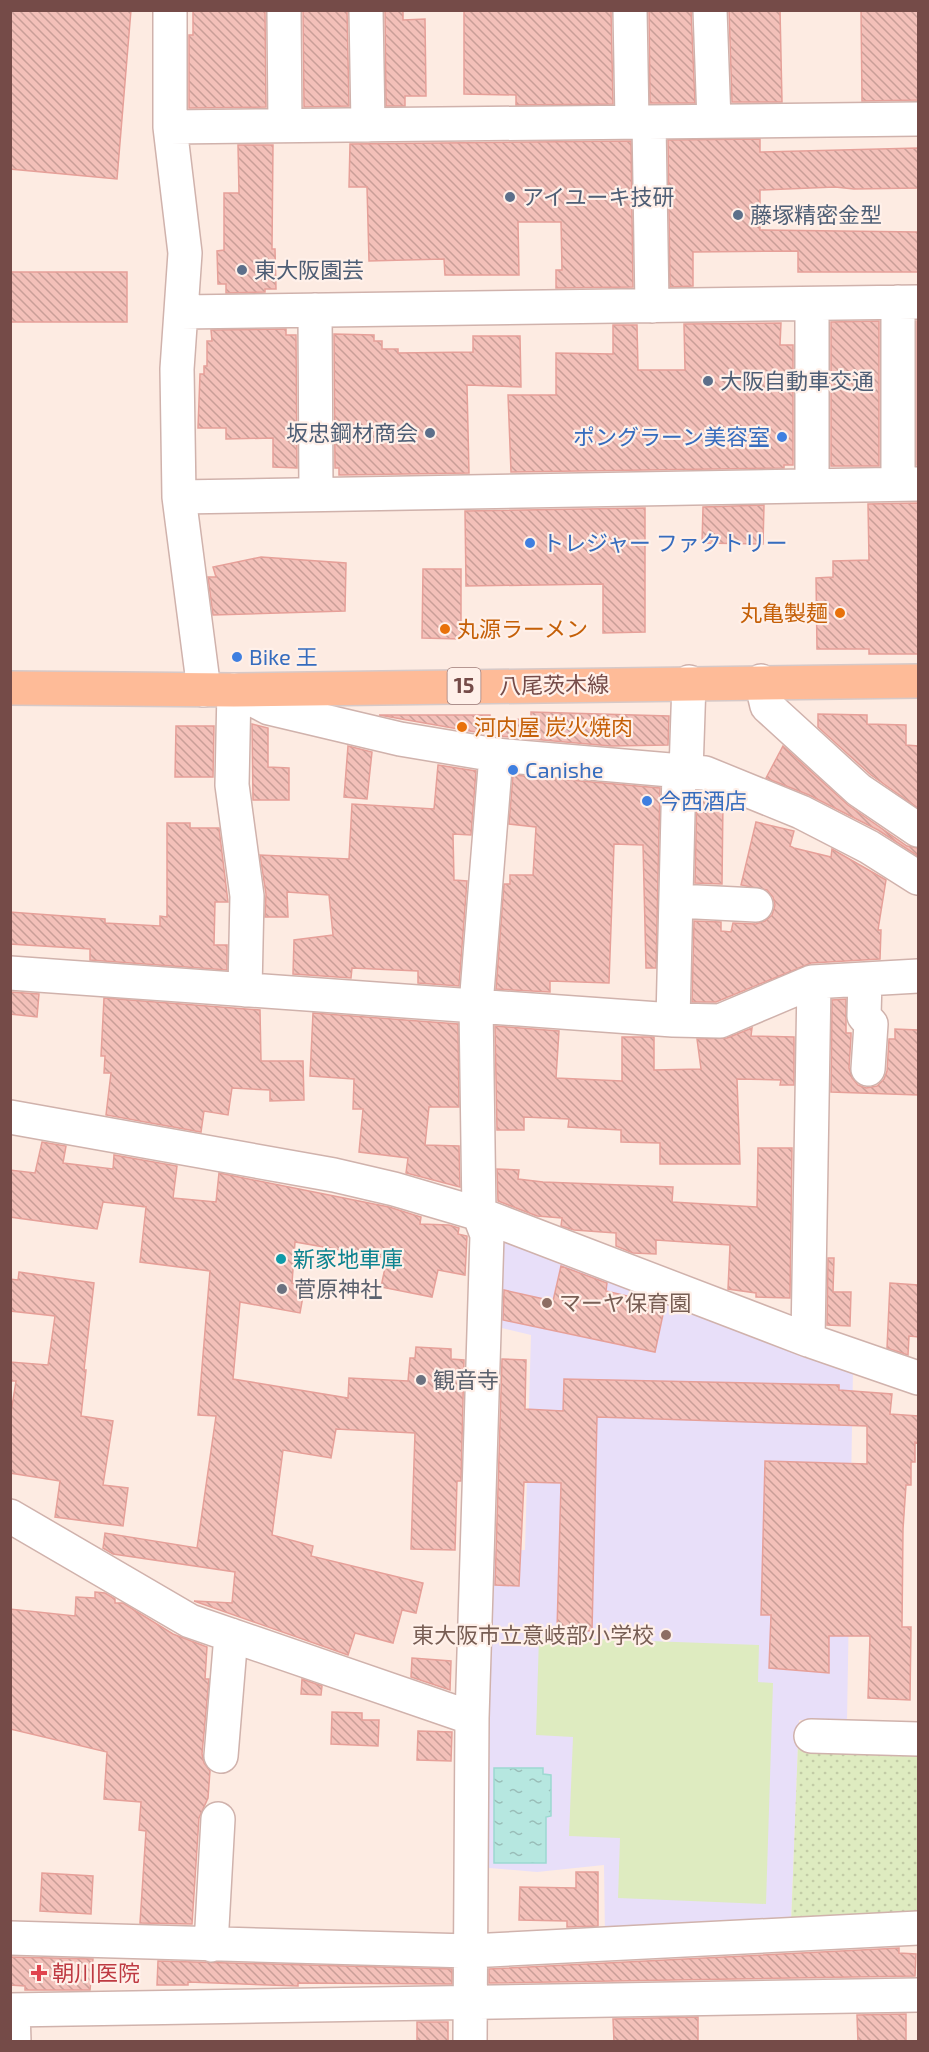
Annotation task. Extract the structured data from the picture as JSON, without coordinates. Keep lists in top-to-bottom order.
{
  "streets": {
    "main road": ["八尾茨木線", "15"]
  },
  "places": {
    "other": [
      "アイユーキ技研",
      "藤塚精密金型",
      "東大阪園芸",
      "大阪自動車交通",
      "坂忠鋼材商会",
      "ポングラーン美容室",
      "トレジャー ファクトリー",
      "丸亀製麺",
      "丸源ラーメン",
      "Bike 王",
      "河内屋 炭火焼肉",
      "Canishe",
      "今西酒店",
      "新家地車庫",
      "菅原神社",
      "マーヤ保育園",
      "観音寺",
      "東大阪市立意岐部小学校"
    ],
    "health": ["朝川医院"]
  }
}
